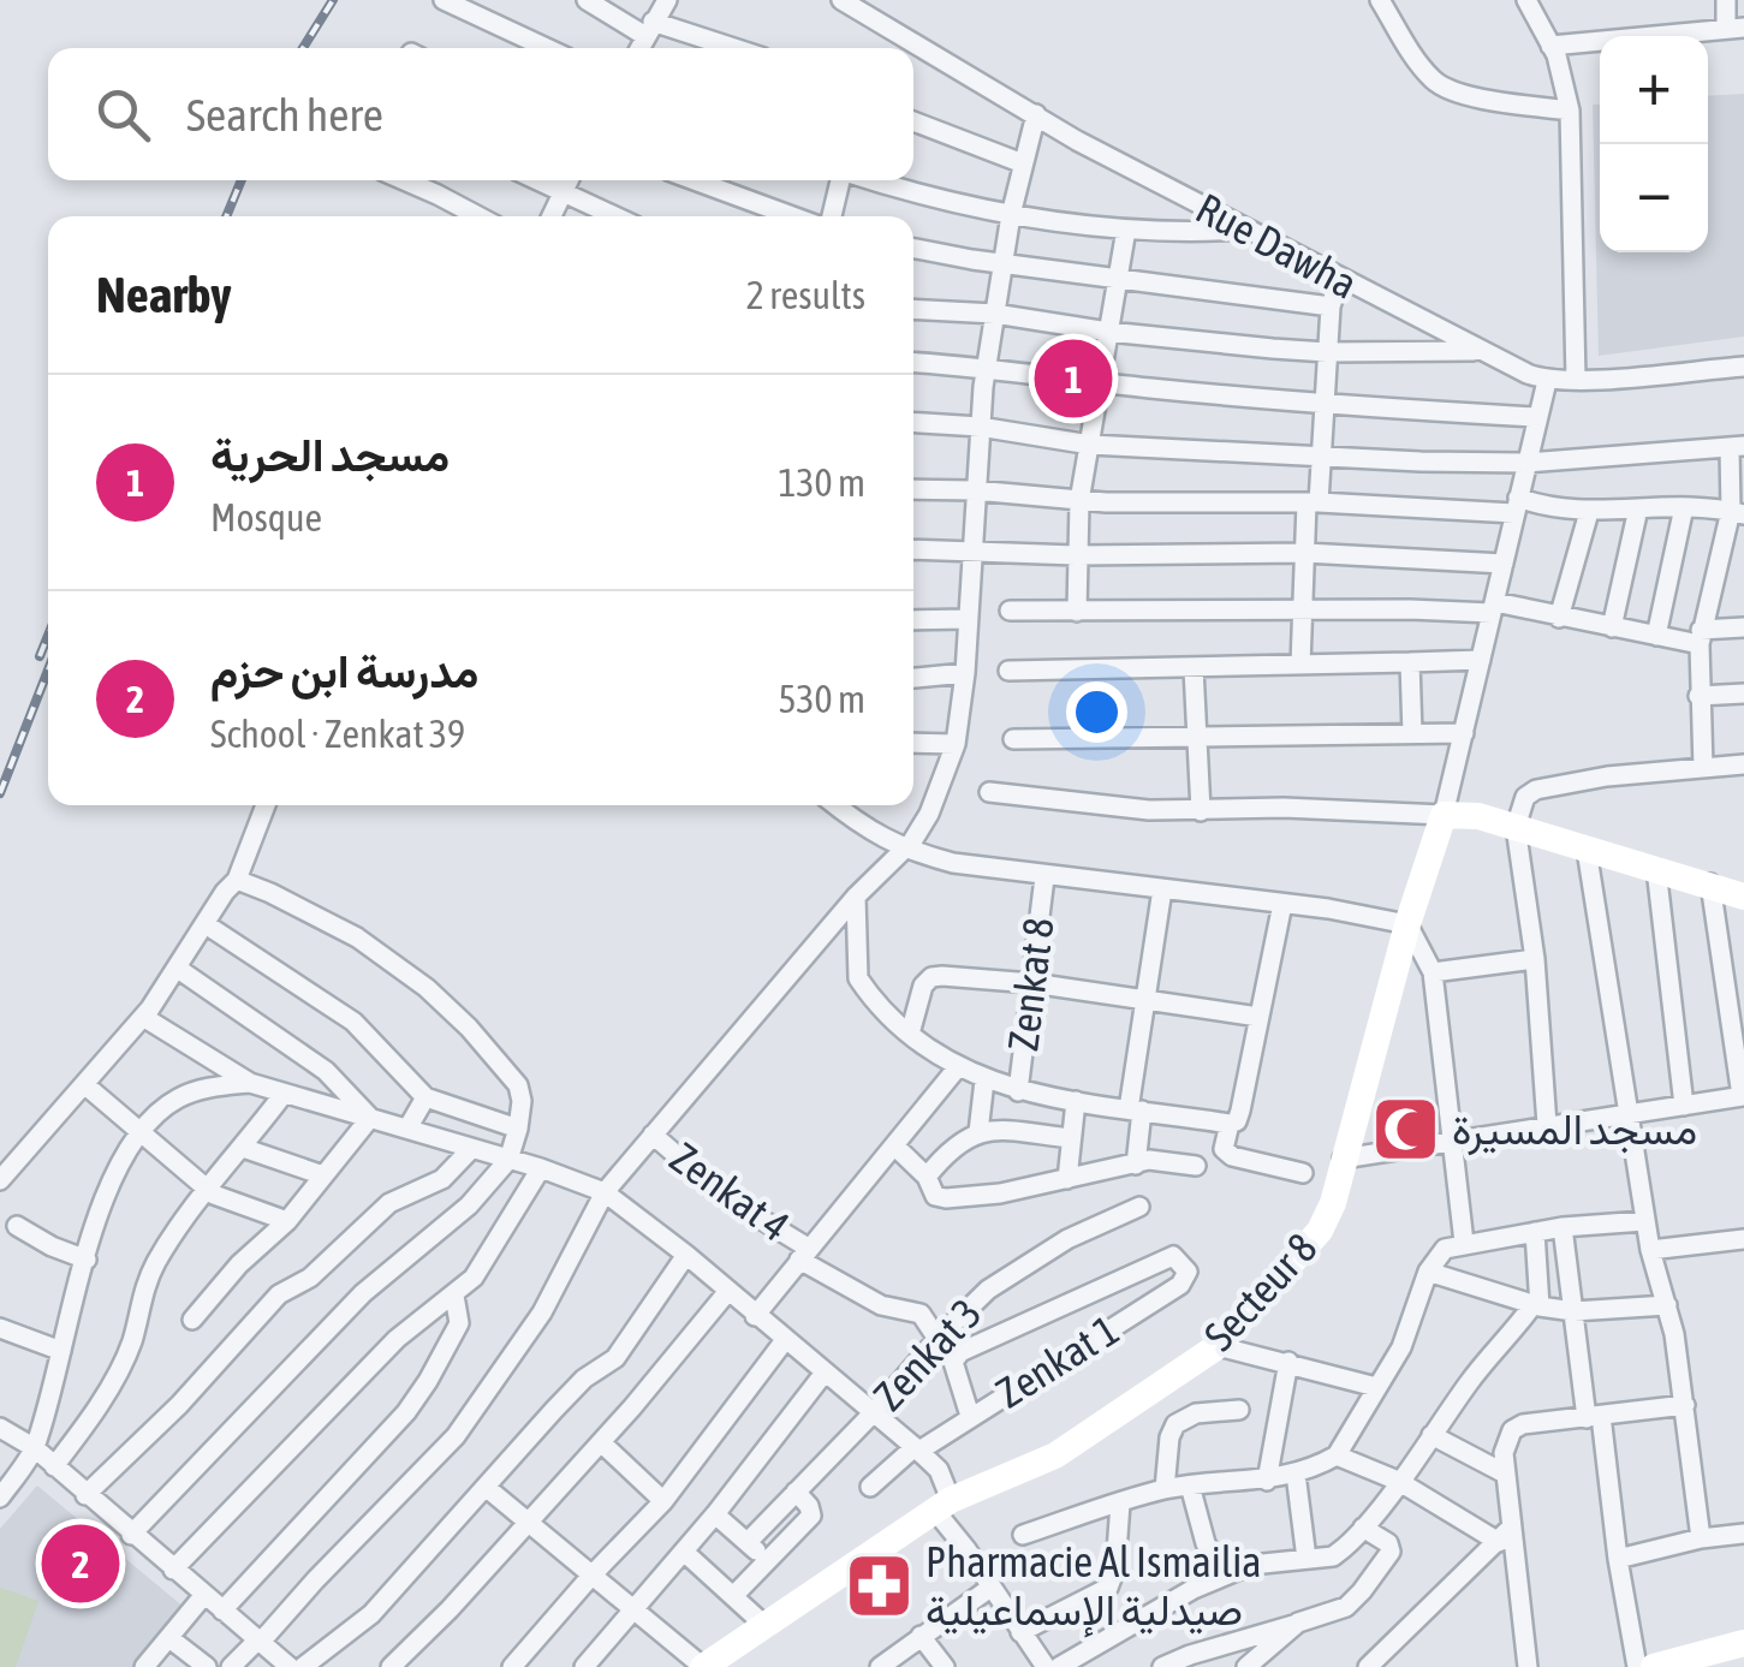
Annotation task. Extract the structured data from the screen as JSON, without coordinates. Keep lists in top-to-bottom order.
{
  "streets": {
    "street": [
      "Rue Dawha",
      "Zenkat 8",
      "Zenkat 4",
      "Secteur 8",
      "Zenkat 3",
      "Zenkat 1"
    ]
  },
  "crossings": [
    ["Rue Dawha", "Secteur 8"],
    ["Zenkat 4", "Zenkat 3"]
  ],
  "places": {
    "mosque": ["مسجد المسيرة"],
    "pharmacy": ["Pharmacie Al Ismailia صيدلية الإسماعيلية"]
  },
  "page": {
    "map_buttons": ["+", "−"],
    "search": "Search here",
    "heading": ["Nearby", "2 results"],
    "pins": ["1", "2"],
    "list": [
      {
        "mark": "1",
        "name": "مسجد الحرية",
        "note": "Mosque",
        "value": "130 m"
      },
      {
        "mark": "2",
        "name": "مدرسة ابن حزم",
        "note": "School · Zenkat 39",
        "value": "530 m"
      }
    ]
  }
}
